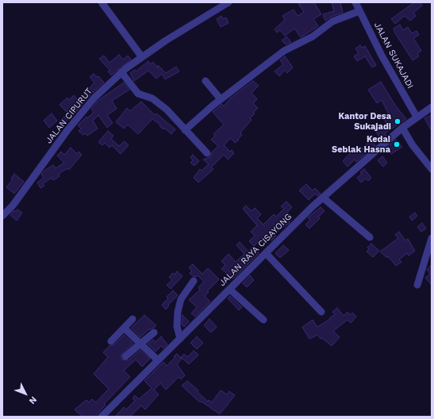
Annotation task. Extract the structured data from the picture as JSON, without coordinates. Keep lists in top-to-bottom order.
{
  "streets": {
    "street": ["JALAN SUKAJADI", "JALAN CIPURUT", "JALAN RAYA CISAYONG"]
  },
  "crossings": [
    ["JALAN SUKAJADI", "JALAN RAYA CISAYONG"]
  ],
  "places": ["Kantor Desa Sukajadi", "Kedai Seblak Hasna"],
  "north": "bottom right"
}
